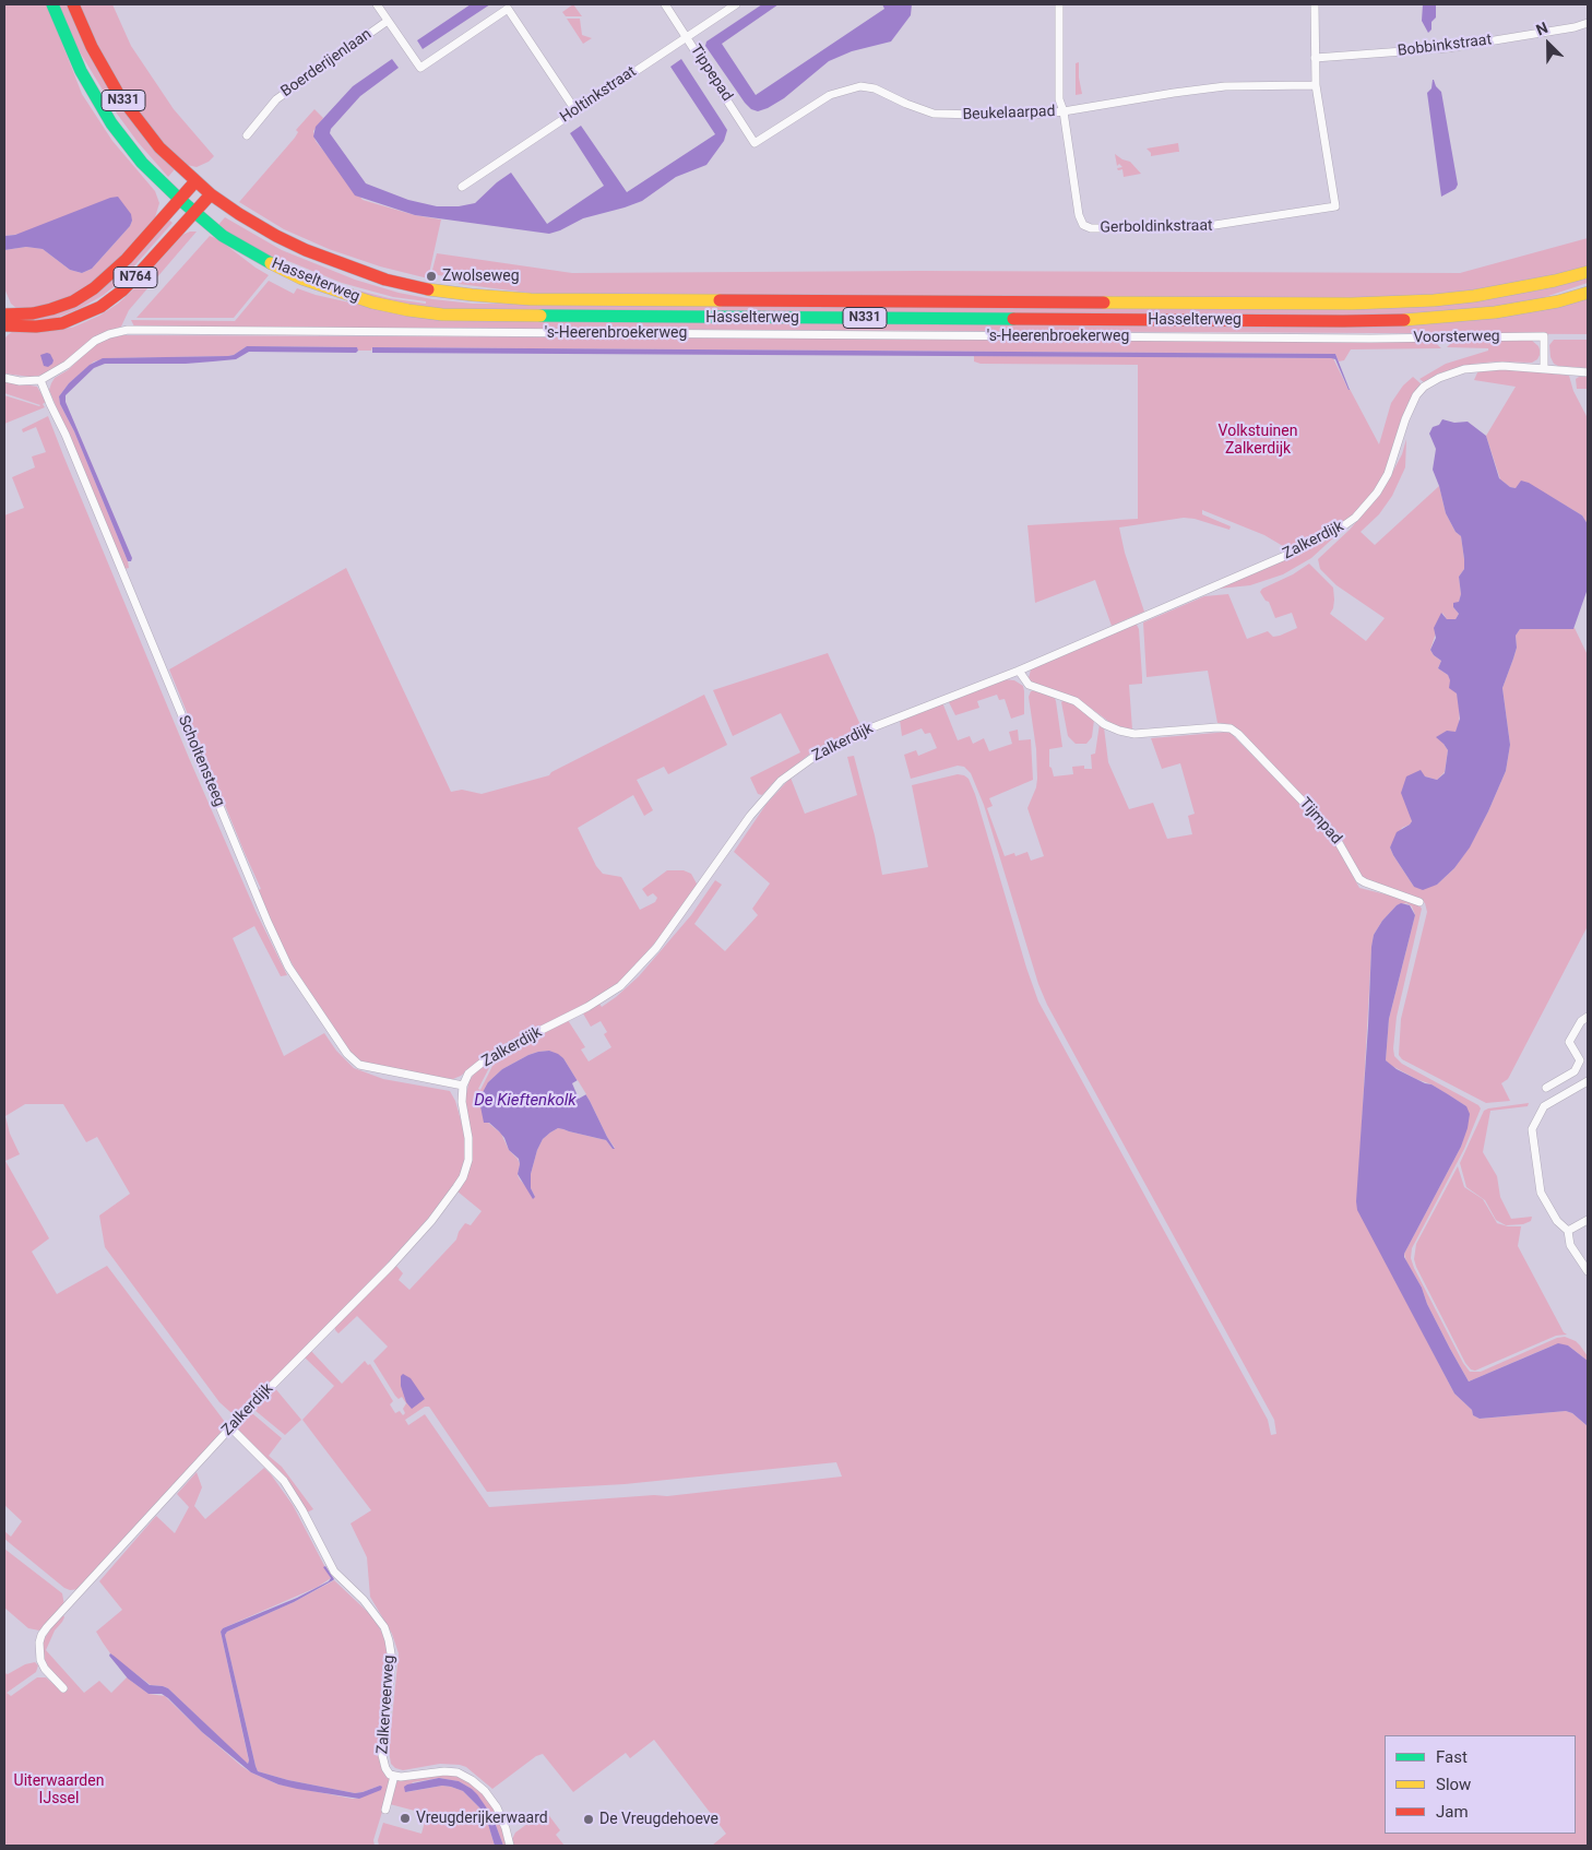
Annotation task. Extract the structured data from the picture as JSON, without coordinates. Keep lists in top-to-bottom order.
{
  "streets": {
    "main road": ["N331", "N764", "Hasselterweg"],
    "street": [
      "Bobbinkstraat",
      "Boerderijenlaan",
      "Tippepad",
      "Holtinkstraat",
      "Beukelaarpad",
      "Gerboldinkstraat",
      "'s-Heerenbroekerweg",
      "Voorsterweg",
      "Zalkerdijk",
      "Scholtensteeg",
      "Tijmpad",
      "Zalkerveerweg"
    ]
  },
  "crossings": [
    ["Bobbinkstraat", "Gerboldinkstraat"],
    ["Tippepad", "Holtinkstraat"],
    ["Tippepad", "Beukelaarpad"],
    ["Beukelaarpad", "Gerboldinkstraat"],
    ["N764", "Hasselterweg"],
    ["'s-Heerenbroekerweg", "Voorsterweg"],
    ["'s-Heerenbroekerweg", "Scholtensteeg"],
    ["Voorsterweg", "Zalkerdijk"],
    ["Zalkerdijk", "Scholtensteeg"],
    ["Zalkerdijk", "Tijmpad"],
    ["Zalkerdijk", "Zalkerveerweg"]
  ],
  "water": ["De Kieftenkolk"],
  "parks": ["Volkstuinen Zalkerdijk", "Uiterwaarden IJssel"],
  "places": ["Zwolseweg", "Vreugderijkerwaard", "De Vreugdehoeve"],
  "legend": ["Fast", "Slow", "Jam"],
  "north": "top left"
}
